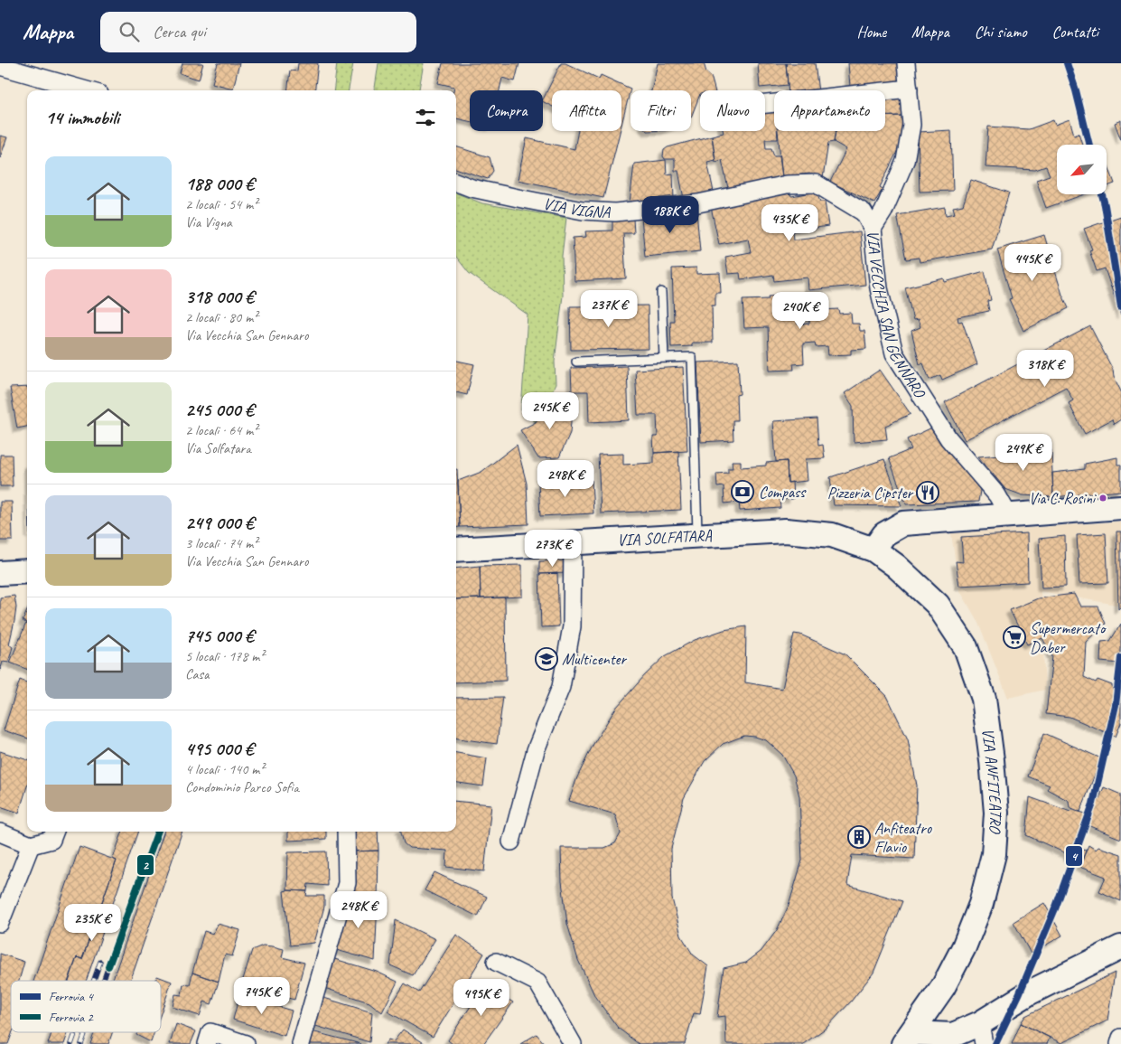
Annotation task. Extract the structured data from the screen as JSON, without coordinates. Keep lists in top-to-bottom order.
{
  "streets": {
    "main road": ["VIA SOLFATARA", "VIA ANFITEATRO"],
    "street": ["VIA VIGNA", "VIA VECCHIA SAN GENNARO"]
  },
  "crossings": [
    ["VIA VIGNA", "VIA VECCHIA SAN GENNARO"],
    ["VIA SOLFATARA", "VIA ANFITEATRO"]
  ],
  "places": {
    "bank": ["Compass"],
    "restaurant": ["Pizzeria Cipster"],
    "other": ["Via C. Rosini"],
    "supermarket": ["Supermercato Daber"],
    "school or university": ["Multicenter"],
    "building": ["Anfiteatro Flavio"]
  },
  "lines": ["rail line 4", "rail line 2"],
  "legend": ["Ferrovia 4", "Ferrovia 2"],
  "north": "bottom left",
  "page": {
    "header": "Mappa",
    "search": "Cerca qui",
    "nav": [
      "Home",
      "Mappa",
      "Chi siamo",
      "Contatti"
    ],
    "chip": [
      "Compra",
      "Affitta",
      "Filtri",
      "Nuovo",
      "Appartamento"
    ],
    "heading": "14 immobili",
    "list": [
      {
        "name": "188 000 €",
        "note": "2 locali · 54 m² · Via Vigna"
      },
      {
        "name": "318 000 €",
        "note": "2 locali · 80 m² · Via Vecchia San Gennaro"
      },
      {
        "name": "245 000 €",
        "note": "2 locali · 64 m² · Via Solfatara"
      },
      {
        "name": "249 000 €",
        "note": "3 locali · 74 m² · Via Vecchia San Gennaro"
      },
      {
        "name": "745 000 €",
        "note": "5 locali · 178 m² · Casa"
      },
      {
        "name": "495 000 €",
        "note": "4 locali · 140 m² · Condominio Parco Sofia"
      }
    ],
    "price": [
      "188K €",
      "435K €",
      "445K €",
      "237K €",
      "240K €",
      "318K €",
      "245K €",
      "249K €",
      "248K €",
      "273K €",
      "248K €",
      "235K €",
      "745K €",
      "495K €"
    ]
  }
}
